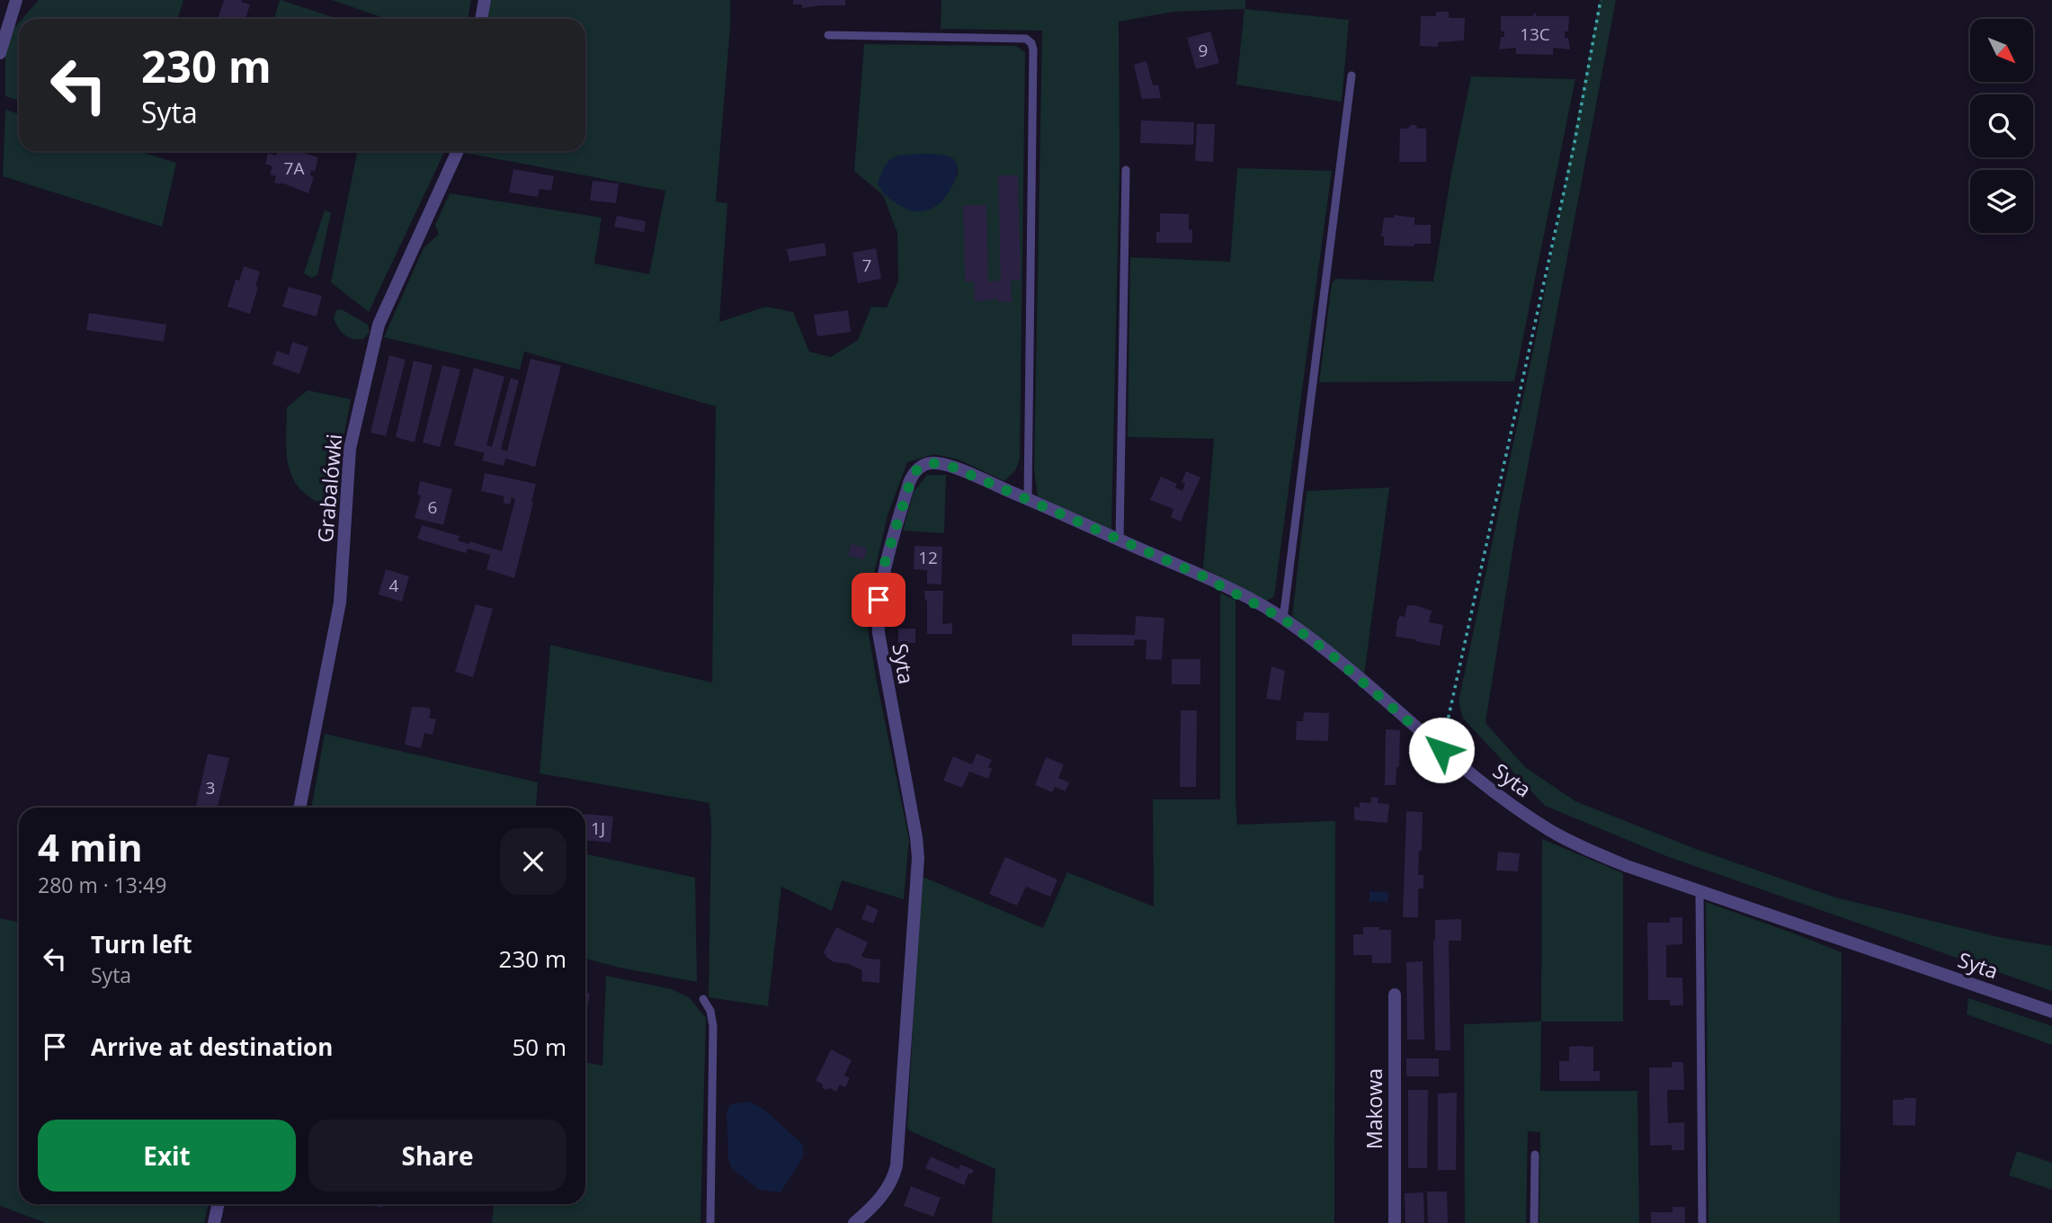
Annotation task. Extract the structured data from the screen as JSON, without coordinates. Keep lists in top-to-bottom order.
{
  "streets": {
    "street": ["Grabalówki", "Syta", "Makowa"]
  },
  "house_numbers": [
    "13C",
    "9",
    "7A",
    "7",
    "6",
    "12",
    "4",
    "3",
    "1J"
  ],
  "north": "bottom right",
  "page": {
    "turn": ["230 m", "Syta"],
    "heading": ["4 min", "280 m · 13:49"],
    "list": [
      {
        "name": "Turn left",
        "note": "Syta",
        "value": "230 m"
      },
      {
        "name": "Arrive at destination",
        "value": "50 m"
      }
    ],
    "buttons": ["Exit", "Share"]
  }
}
